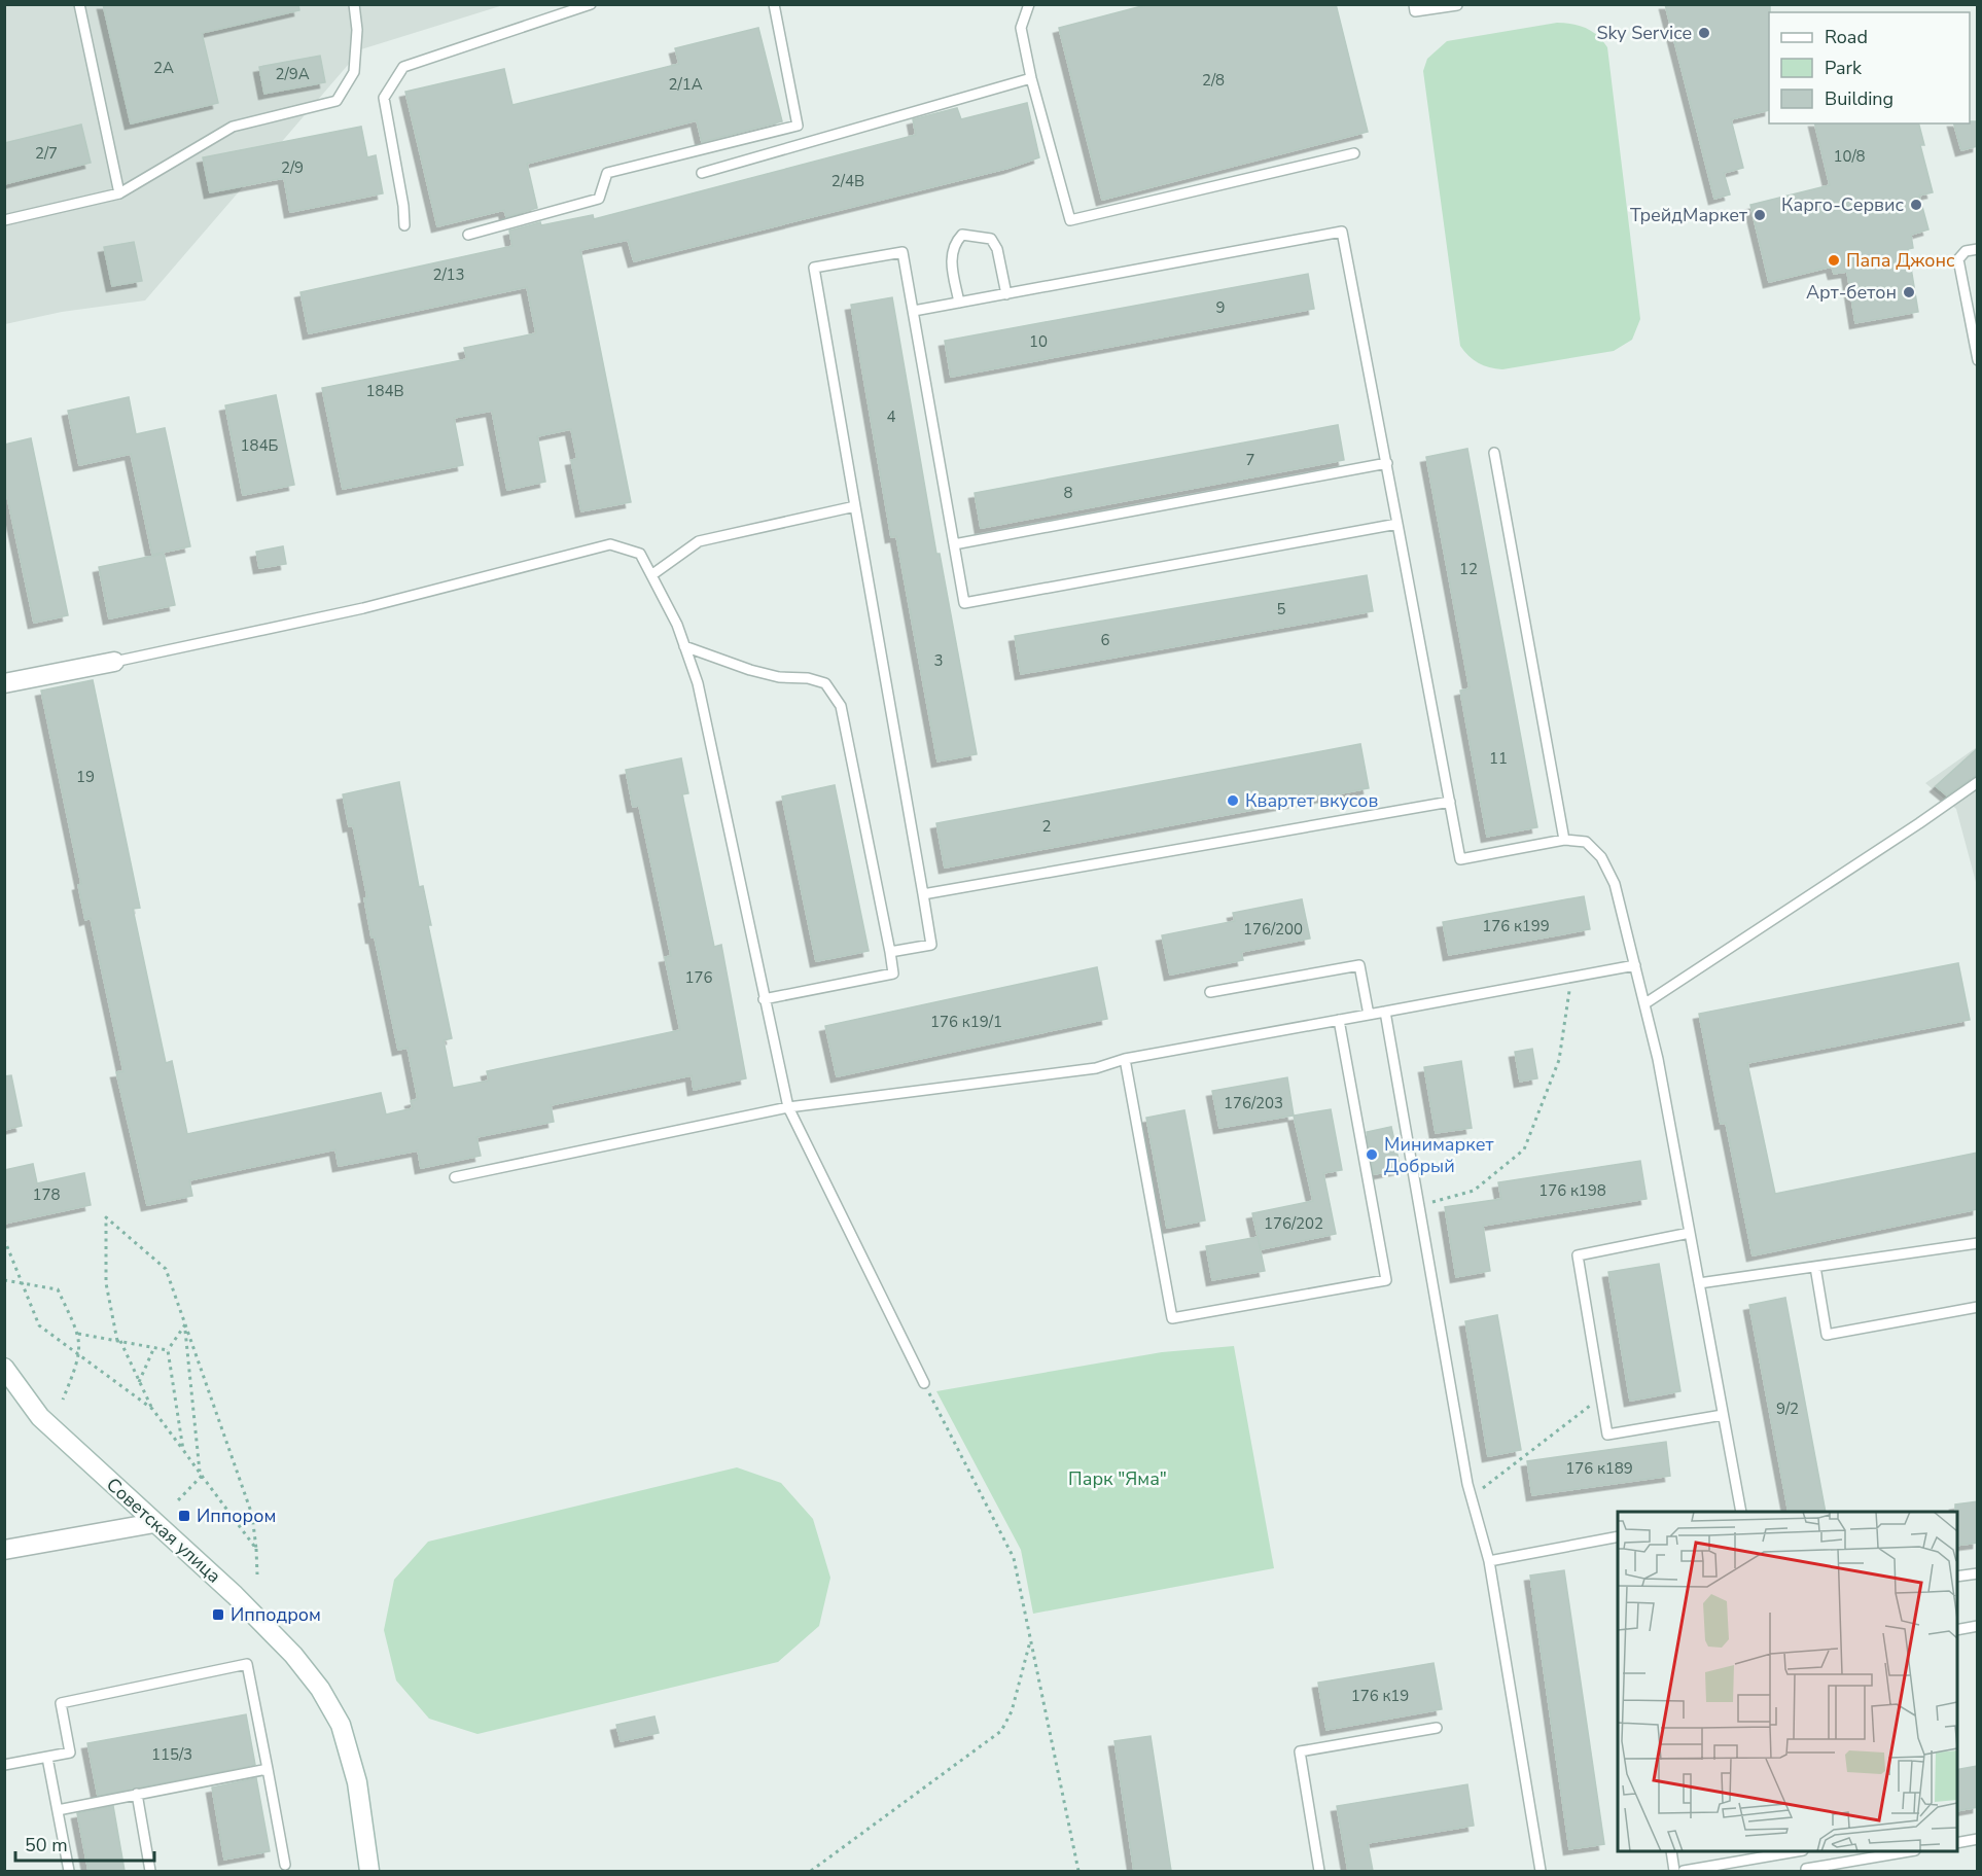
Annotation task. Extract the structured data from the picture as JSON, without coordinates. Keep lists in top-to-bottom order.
{
  "streets": {
    "main road": ["Советская улица"]
  },
  "parks": ["Парк \"Яма\""],
  "places": {
    "other": [
      "Sky Service",
      "Карго-Сервис",
      "ТрейдМаркет",
      "Папа Джонс",
      "Арт-бетон",
      "Квартет вкусов",
      "Минимаркет Добрый"
    ],
    "transit": ["Иппором", "Ипподром"]
  },
  "house_numbers": [
    "2А",
    "2/9А",
    "2/8",
    "2/1А",
    "2/7",
    "10/8",
    "2/9",
    "2/4В",
    "2/13",
    "9",
    "10",
    "184В",
    "4",
    "184Б",
    "7",
    "8",
    "12",
    "5",
    "6",
    "3",
    "11",
    "19",
    "2",
    "176 к199",
    "176/200",
    "176",
    "176 к19/1",
    "176/203",
    "176 к198",
    "178",
    "176/202",
    "9/2",
    "176 к189",
    "176 к19",
    "115/3"
  ],
  "legend": ["Road", "Park", "Building"],
  "scale_bar": "50 m"
}
